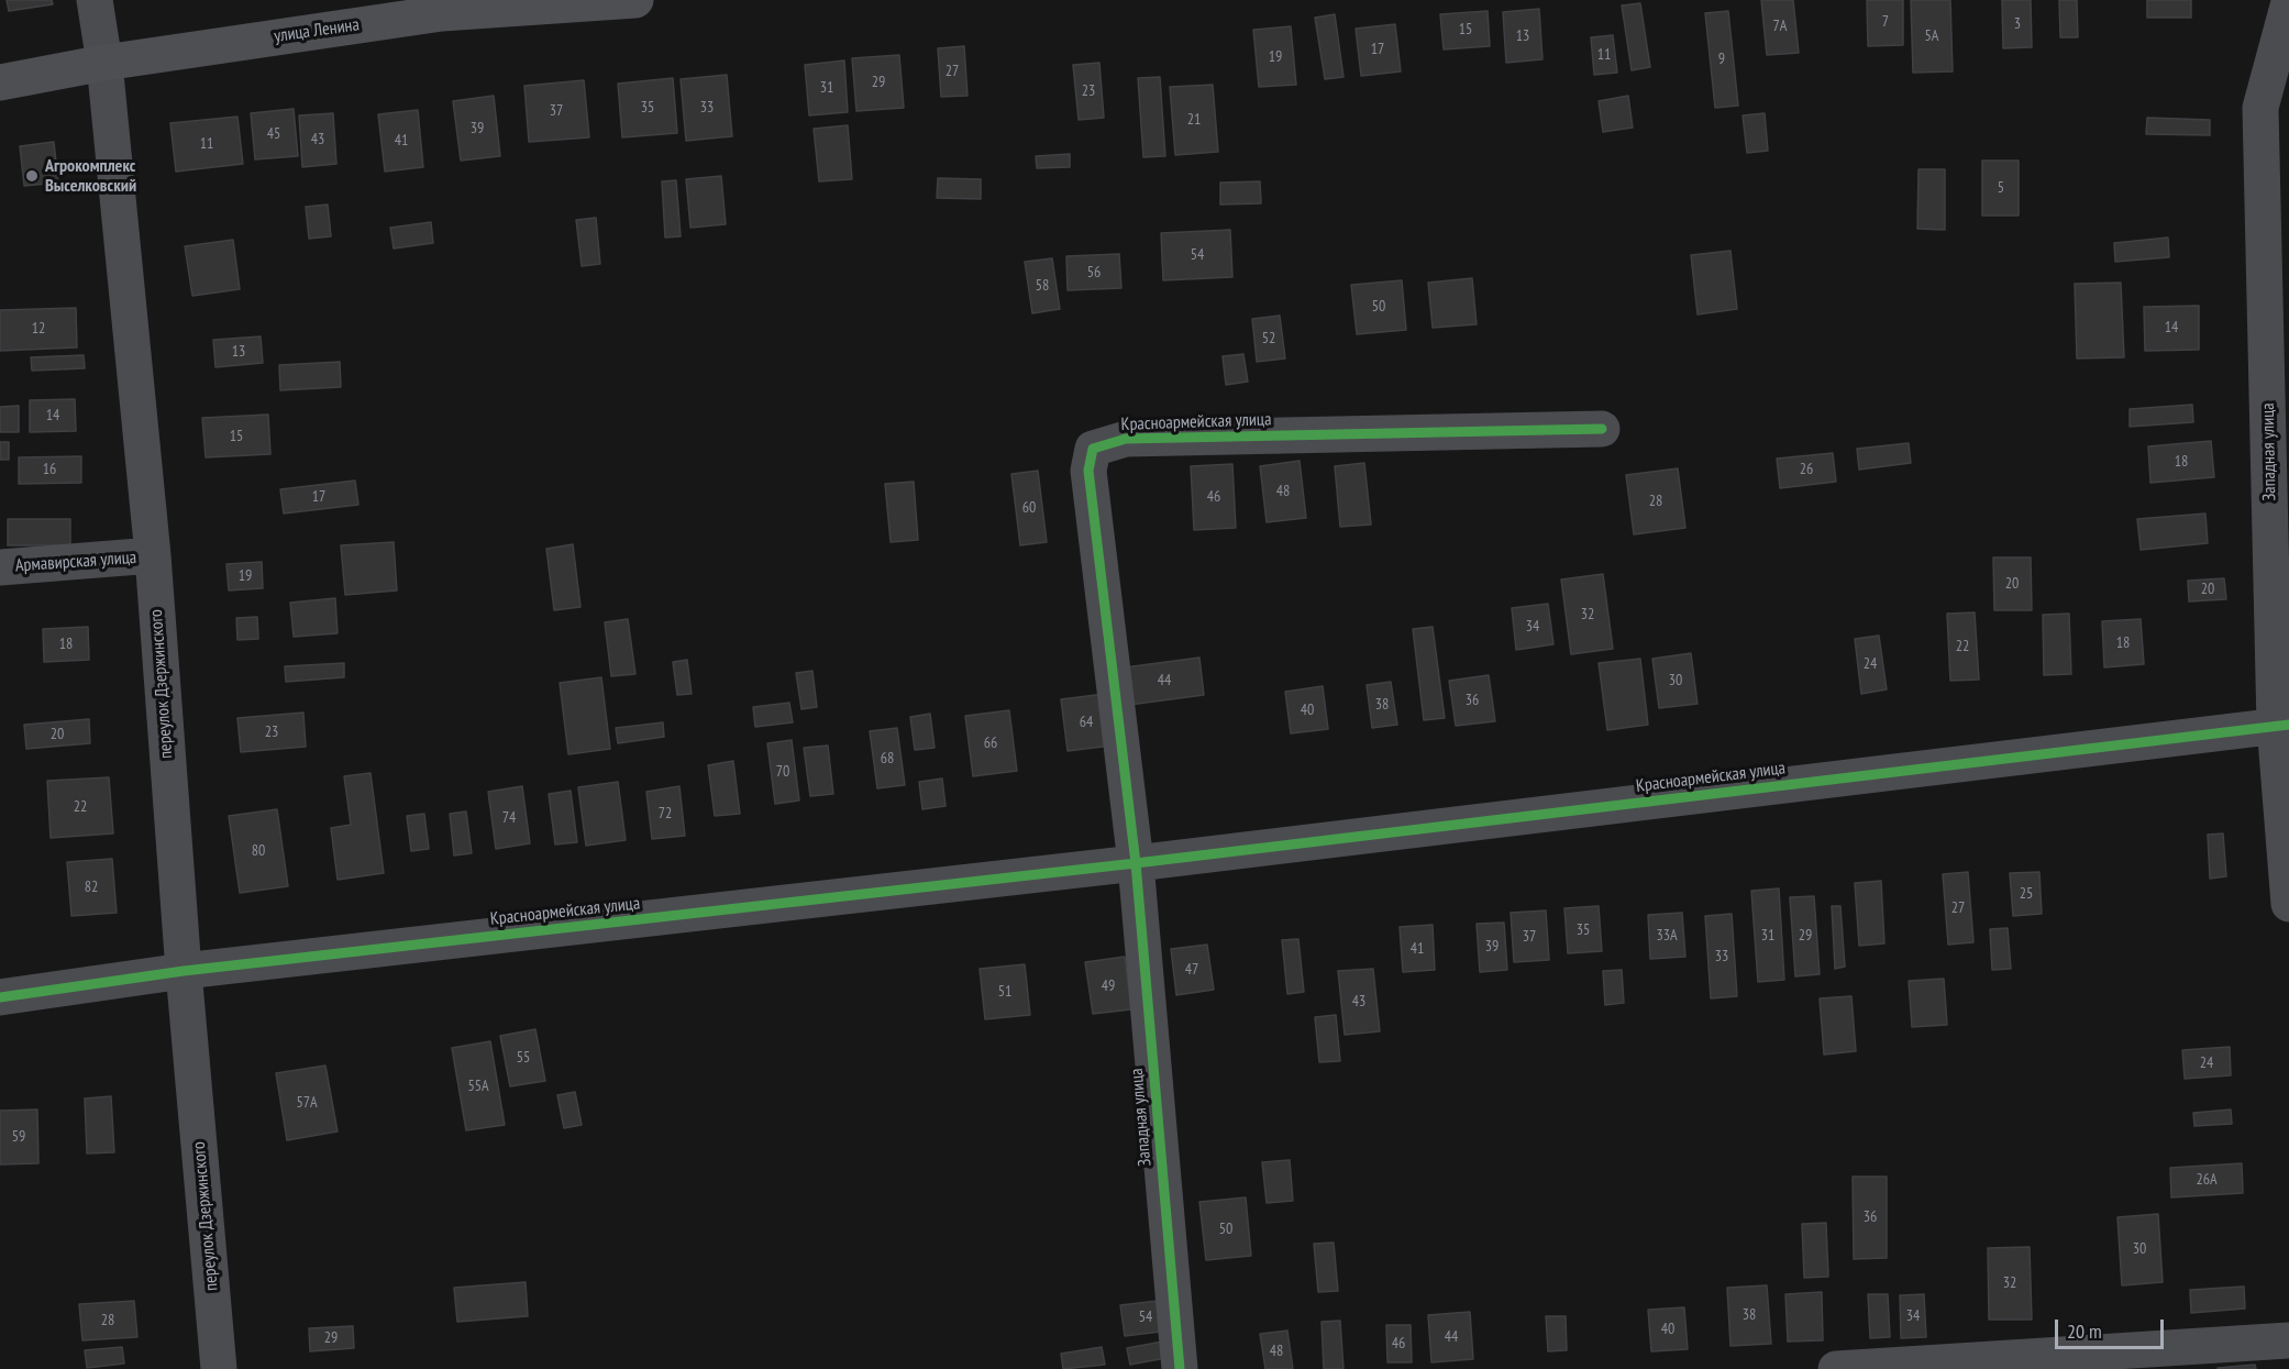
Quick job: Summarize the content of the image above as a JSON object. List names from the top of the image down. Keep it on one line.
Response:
{"streets":{"main road":["улица Ленина"],"street":["Красноармейская улица","Западная улица","Армавирская улица","переулок Дзержинского"]},"crossings":[["улица Ленина","переулок Дзержинского"],["Красноармейская улица","Западная улица"],["Красноармейская улица","переулок Дзержинского"],["Армавирская улица","переулок Дзержинского"]],"places":["Агрокомплекс Выселковский"],"house_numbers":["7","3","7А","15","13","5А","17","11","19","9","27","29","31","23","35","33","37","21","39","45","43","41","11","5","54","56","58","50","14","12","52","13","14","15","18","16","26","48","17","46","28","60","19","20","20","32","34","18","18","22","24","44","30","36","38","40","64","23","20","66","68","70","22","72","74","80","82","25","27","35","33А","31","29","37","39","41","33","47","49","51","43","55","24","55А","57А","59","26А","36","50","30","32","38","34","54","28","40","44","29","46","48"],"scale_bar":"20 m"}
